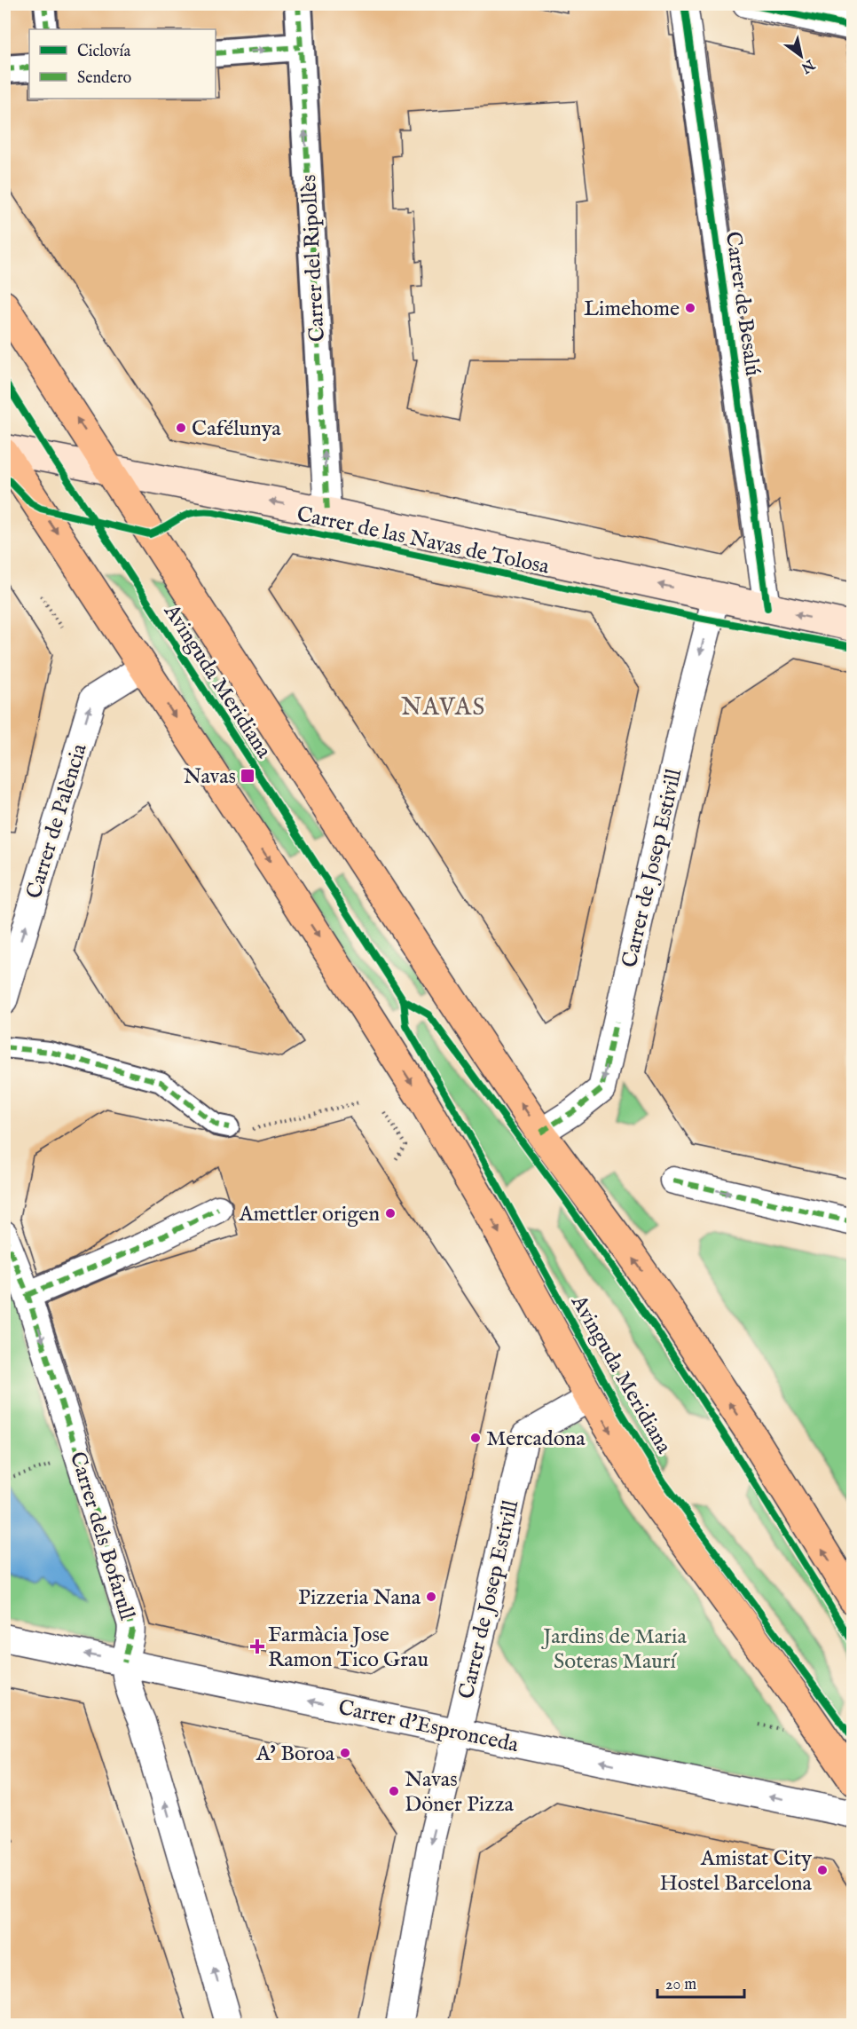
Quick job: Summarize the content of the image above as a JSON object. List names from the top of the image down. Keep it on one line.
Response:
{"streets":{"main road":["Carrer de las Navas de Tolosa","Avinguda Meridiana"],"street":["Carrer del Ripollès","Carrer de Besalú","Carrer de Palència","Carrer de Josep Estivill","Carrer dels Bofarull","Carrer d'Espronceda"]},"crossings":[["Carrer del Ripollès","Carrer de las Navas de Tolosa"],["Carrer de Besalú","Carrer de las Navas de Tolosa"],["Carrer de las Navas de Tolosa","Avinguda Meridiana"],["Carrer de las Navas de Tolosa","Carrer de Josep Estivill"],["Avinguda Meridiana","Carrer de Palència"],["Avinguda Meridiana","Carrer de Josep Estivill"],["Carrer de Josep Estivill","Carrer d'Espronceda"],["Carrer dels Bofarull","Carrer d'Espronceda"]],"one_way":["Carrer del Ripollès","Carrer de las Navas de Tolosa","Carrer de Palència","Carrer de Josep Estivill","Carrer d'Espronceda"],"districts":["NAVAS"],"parks":["Jardins de Maria Soteras Maurí"],"places":{"other":["Limehome","Cafélunya","Amettler origen","Mercadona","Pizzeria Nana","A' Boroa","Navas Döner Pizza","Amistat City Hostel Barcelona"],"transit":["Navas"],"health":["Farmàcia Jose Ramon Tico Grau"]},"legend":["Ciclovía","Sendero"],"scale_bar":"20 m","north":"bottom right"}
